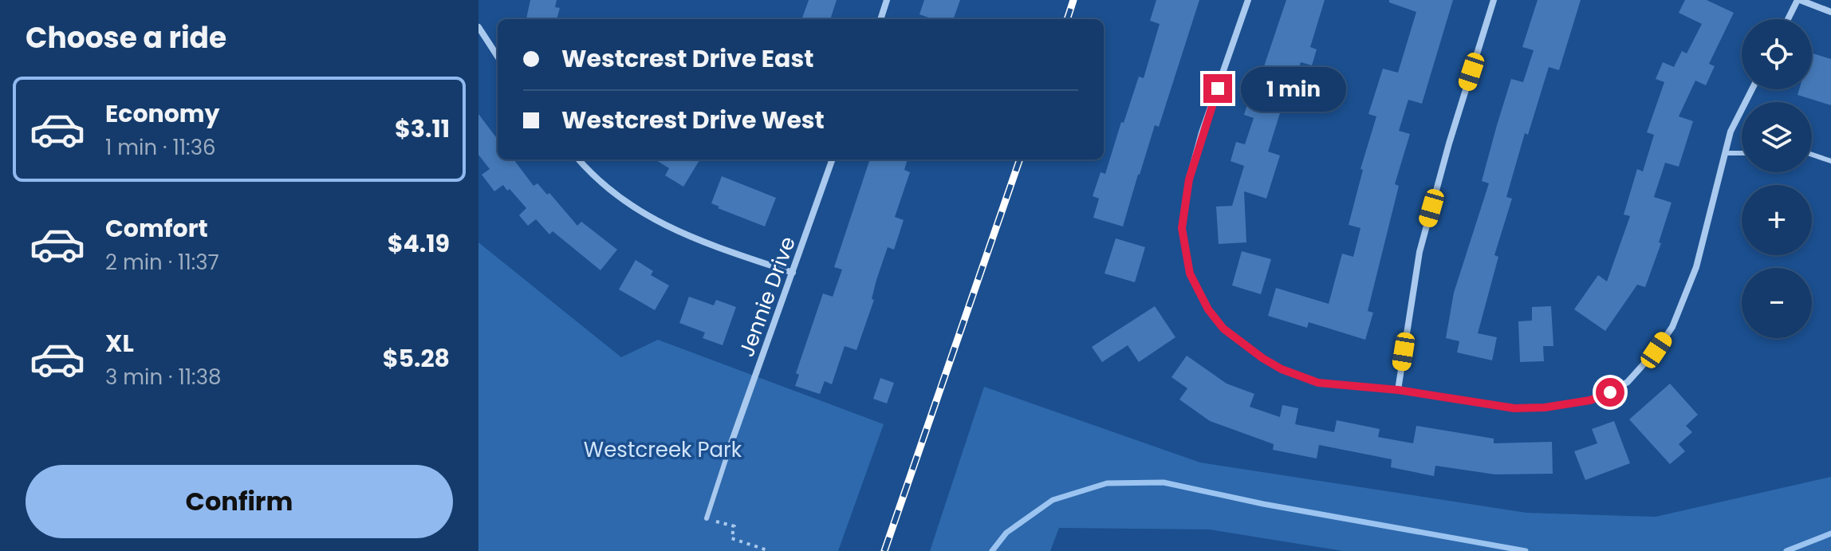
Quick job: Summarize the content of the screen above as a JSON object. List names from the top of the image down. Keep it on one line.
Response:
{"streets":{"street":["Jennie Drive"]},"parks":["Westcreek Park"],"page":{"heading":"Choose a ride","map_buttons":["+","−"],"banner":["Westcrest Drive East","Westcrest Drive West"],"bubble":"1 min","list":[{"name":"Economy","note":"1 min · 11:36","value":"$3.11"},{"name":"Comfort","note":"2 min · 11:37","value":"$4.19"},{"name":"XL","note":"3 min · 11:38","value":"$5.28"}],"buttons":"Confirm"}}
